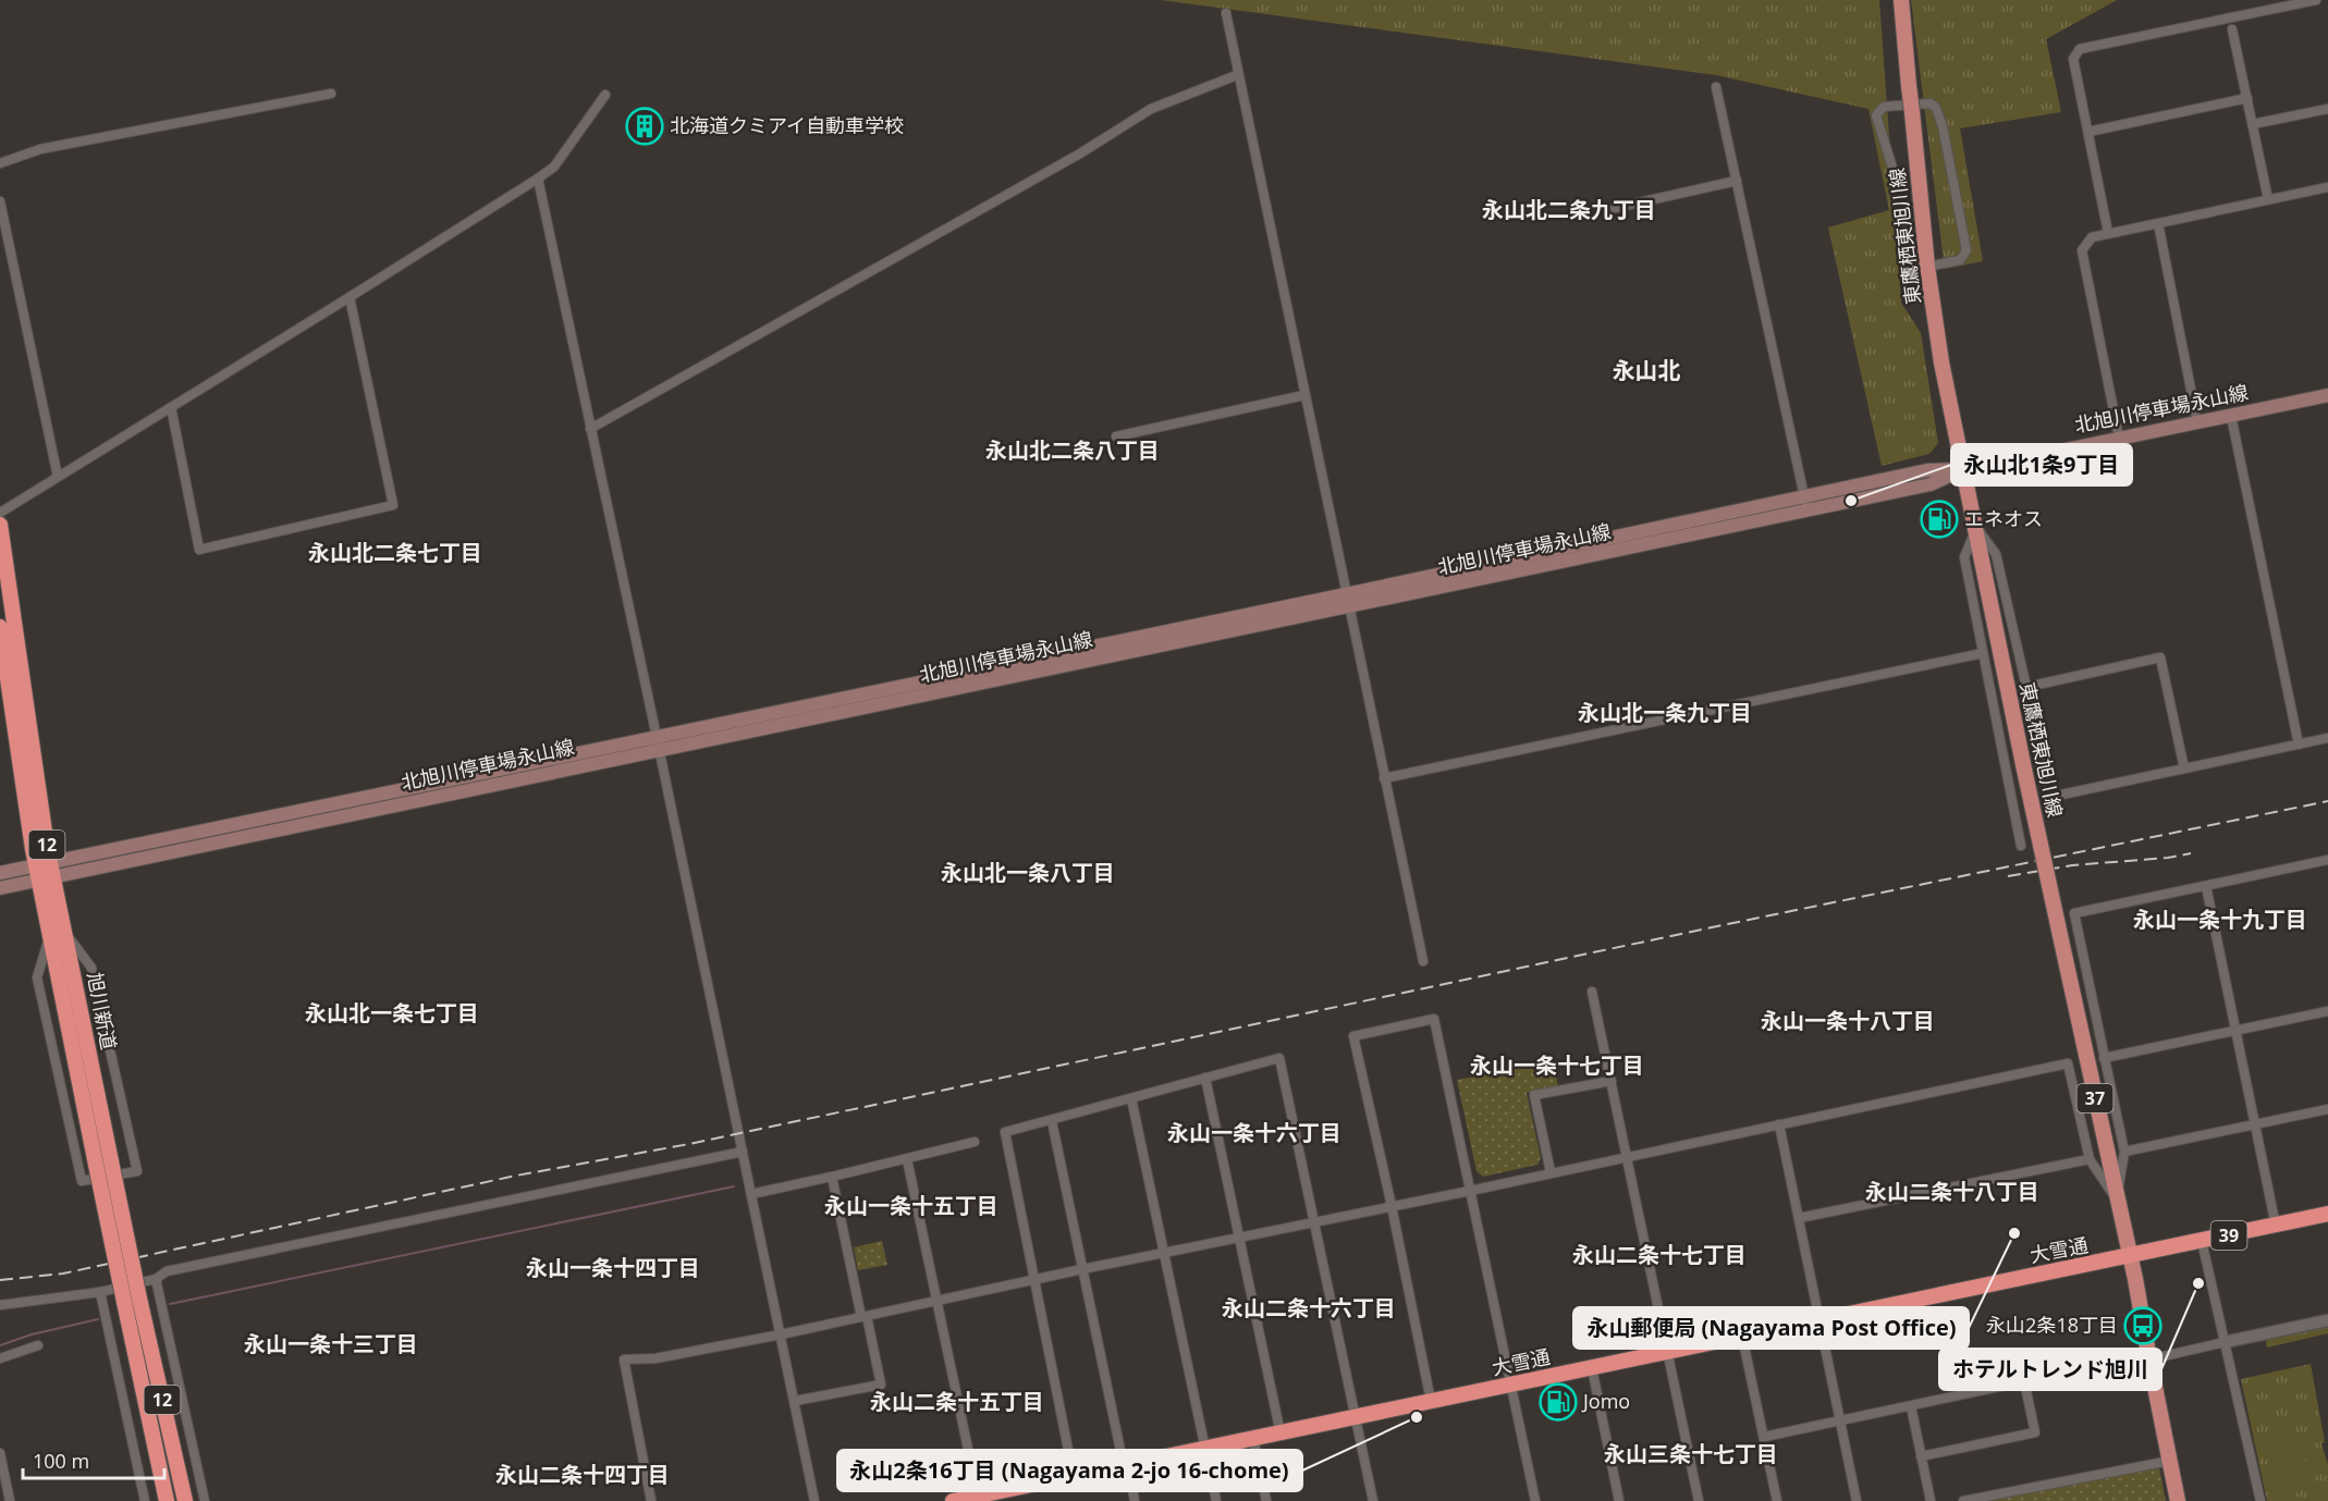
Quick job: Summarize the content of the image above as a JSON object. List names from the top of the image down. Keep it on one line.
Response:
{"streets":{"highway":["12","旭川新道","39","大雪通"],"main road":["東鷹栖東旭川線","北旭川停車場永山線","37"]},"crossings":[["東鷹栖東旭川線","北旭川停車場永山線"],["東鷹栖東旭川線","大雪通"],["北旭川停車場永山線","旭川新道"]],"districts":["永山北二条九丁目","永山北","永山北二条八丁目","永山北二条七丁目","永山北一条九丁目","永山北一条八丁目","永山一条十九丁目","永山北一条七丁目","永山一条十八丁目","永山一条十七丁目","永山一条十六丁目","永山二条十八丁目","永山一条十五丁目","永山二条十七丁目","永山一条十四丁目","永山二条十六丁目","永山一条十三丁目","永山二条十五丁目","永山三条十七丁目","永山二条十四丁目"],"places":{"building":["北海道クミアイ自動車学校"],"other":["永山北1条9丁目","永山郵便局 (Nagayama Post Office)","ホテルトレンド旭川","永山2条16丁目 (Nagayama 2-jo 16-chome)"],"fuel station":["エネオス","Jomo"],"bus stop":["永山2条18丁目"]},"scale_bar":"100 m"}
